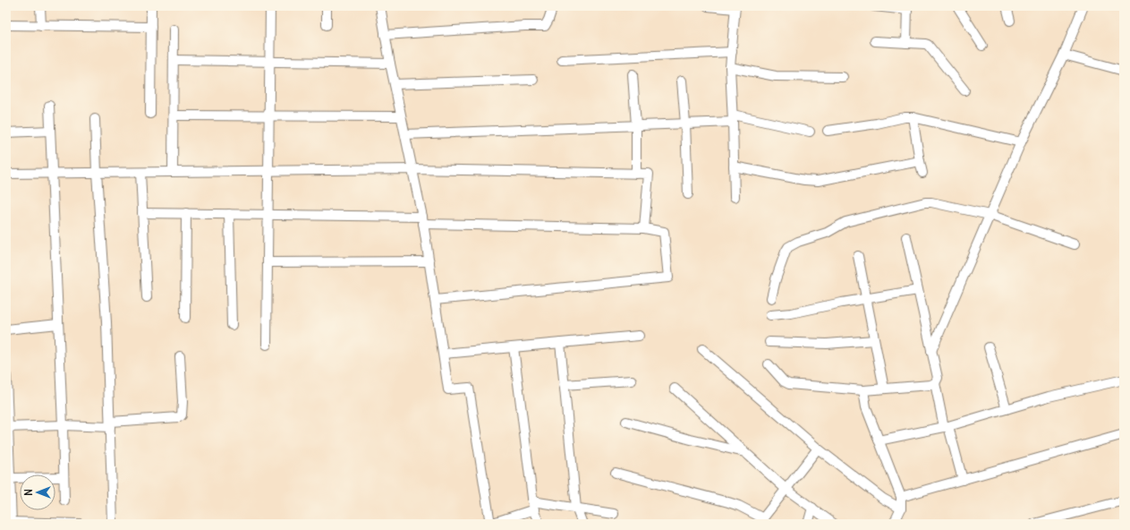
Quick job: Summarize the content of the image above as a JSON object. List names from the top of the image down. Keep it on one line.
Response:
{"north":"left"}
